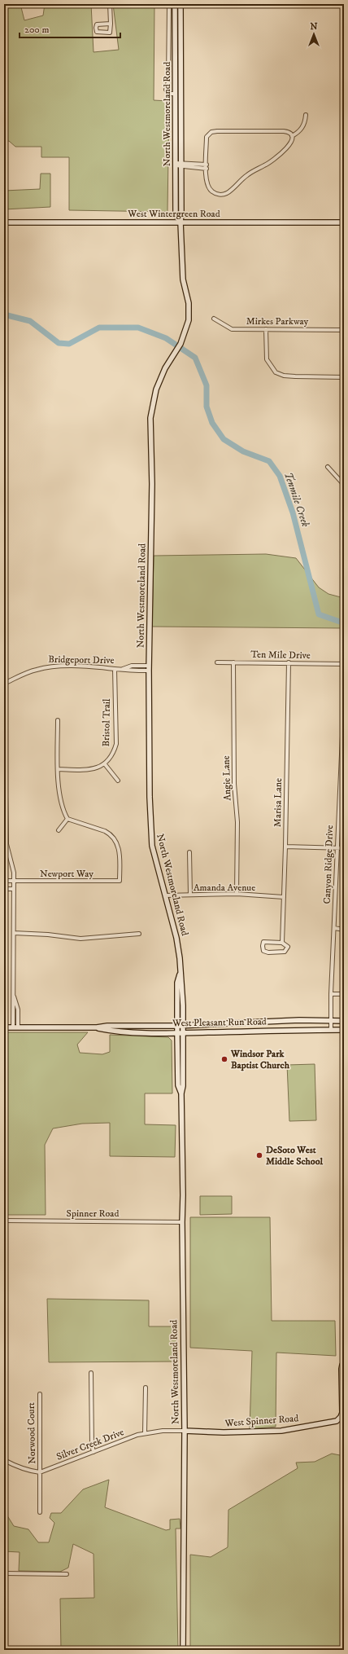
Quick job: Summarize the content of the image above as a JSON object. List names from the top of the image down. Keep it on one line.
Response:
{"streets":{"main road":["North Westmoreland Road","West Wintergreen Road","West Pleasant Run Road","West Spinner Road"],"street":["Mirkes Parkway","Ten Mile Drive","Bridgeport Drive","Bristol Trail","Angie Lane","Marisa Lane","Canyon Ridge Drive","Newport Way","Amanda Avenue","Spinner Road","Norwood Court","Silver Creek Drive"]},"crossings":[["North Westmoreland Road","West Wintergreen Road"],["North Westmoreland Road","Bridgeport Drive"],["North Westmoreland Road","Amanda Avenue"],["North Westmoreland Road","West Pleasant Run Road"],["North Westmoreland Road","Spinner Road"],["North Westmoreland Road","West Spinner Road"],["North Westmoreland Road","Silver Creek Drive"],["Ten Mile Drive","Angie Lane"],["Ten Mile Drive","Marisa Lane"],["Bridgeport Drive","Bristol Trail"],["Angie Lane","Amanda Avenue"],["Marisa Lane","Amanda Avenue"],["Canyon Ridge Drive","West Pleasant Run Road"],["West Spinner Road","Silver Creek Drive"],["Norwood Court","Silver Creek Drive"]],"water":["Tenmile Creek"],"places":["Windsor Park Baptist Church","DeSoto West Middle School"],"scale_bar":"200 m","north":"top"}
